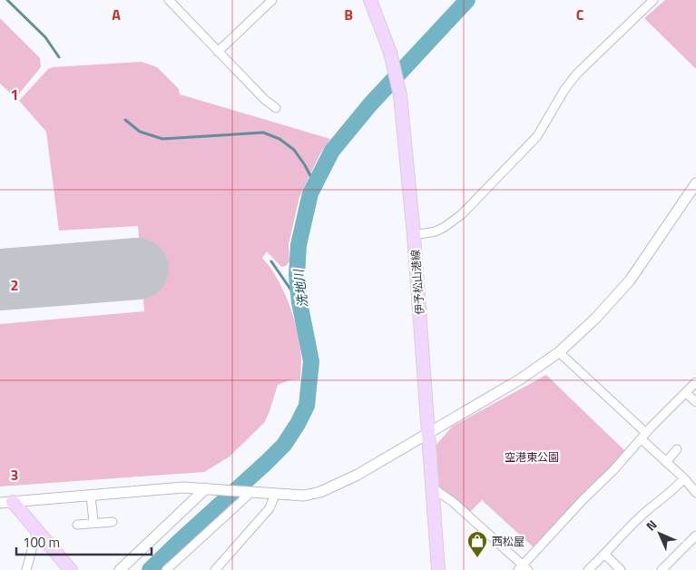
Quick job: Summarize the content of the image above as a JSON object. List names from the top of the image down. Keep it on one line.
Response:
{"streets":{"main road":["伊予松山港線"]},"water":["洗地川"],"parks":["空港東公園"],"places":{"shop":["西松屋"]},"scale_bar":"100 m","north":"top left","grid":{"columns":["A","B","C"],"rows":["1","2","3"]}}
